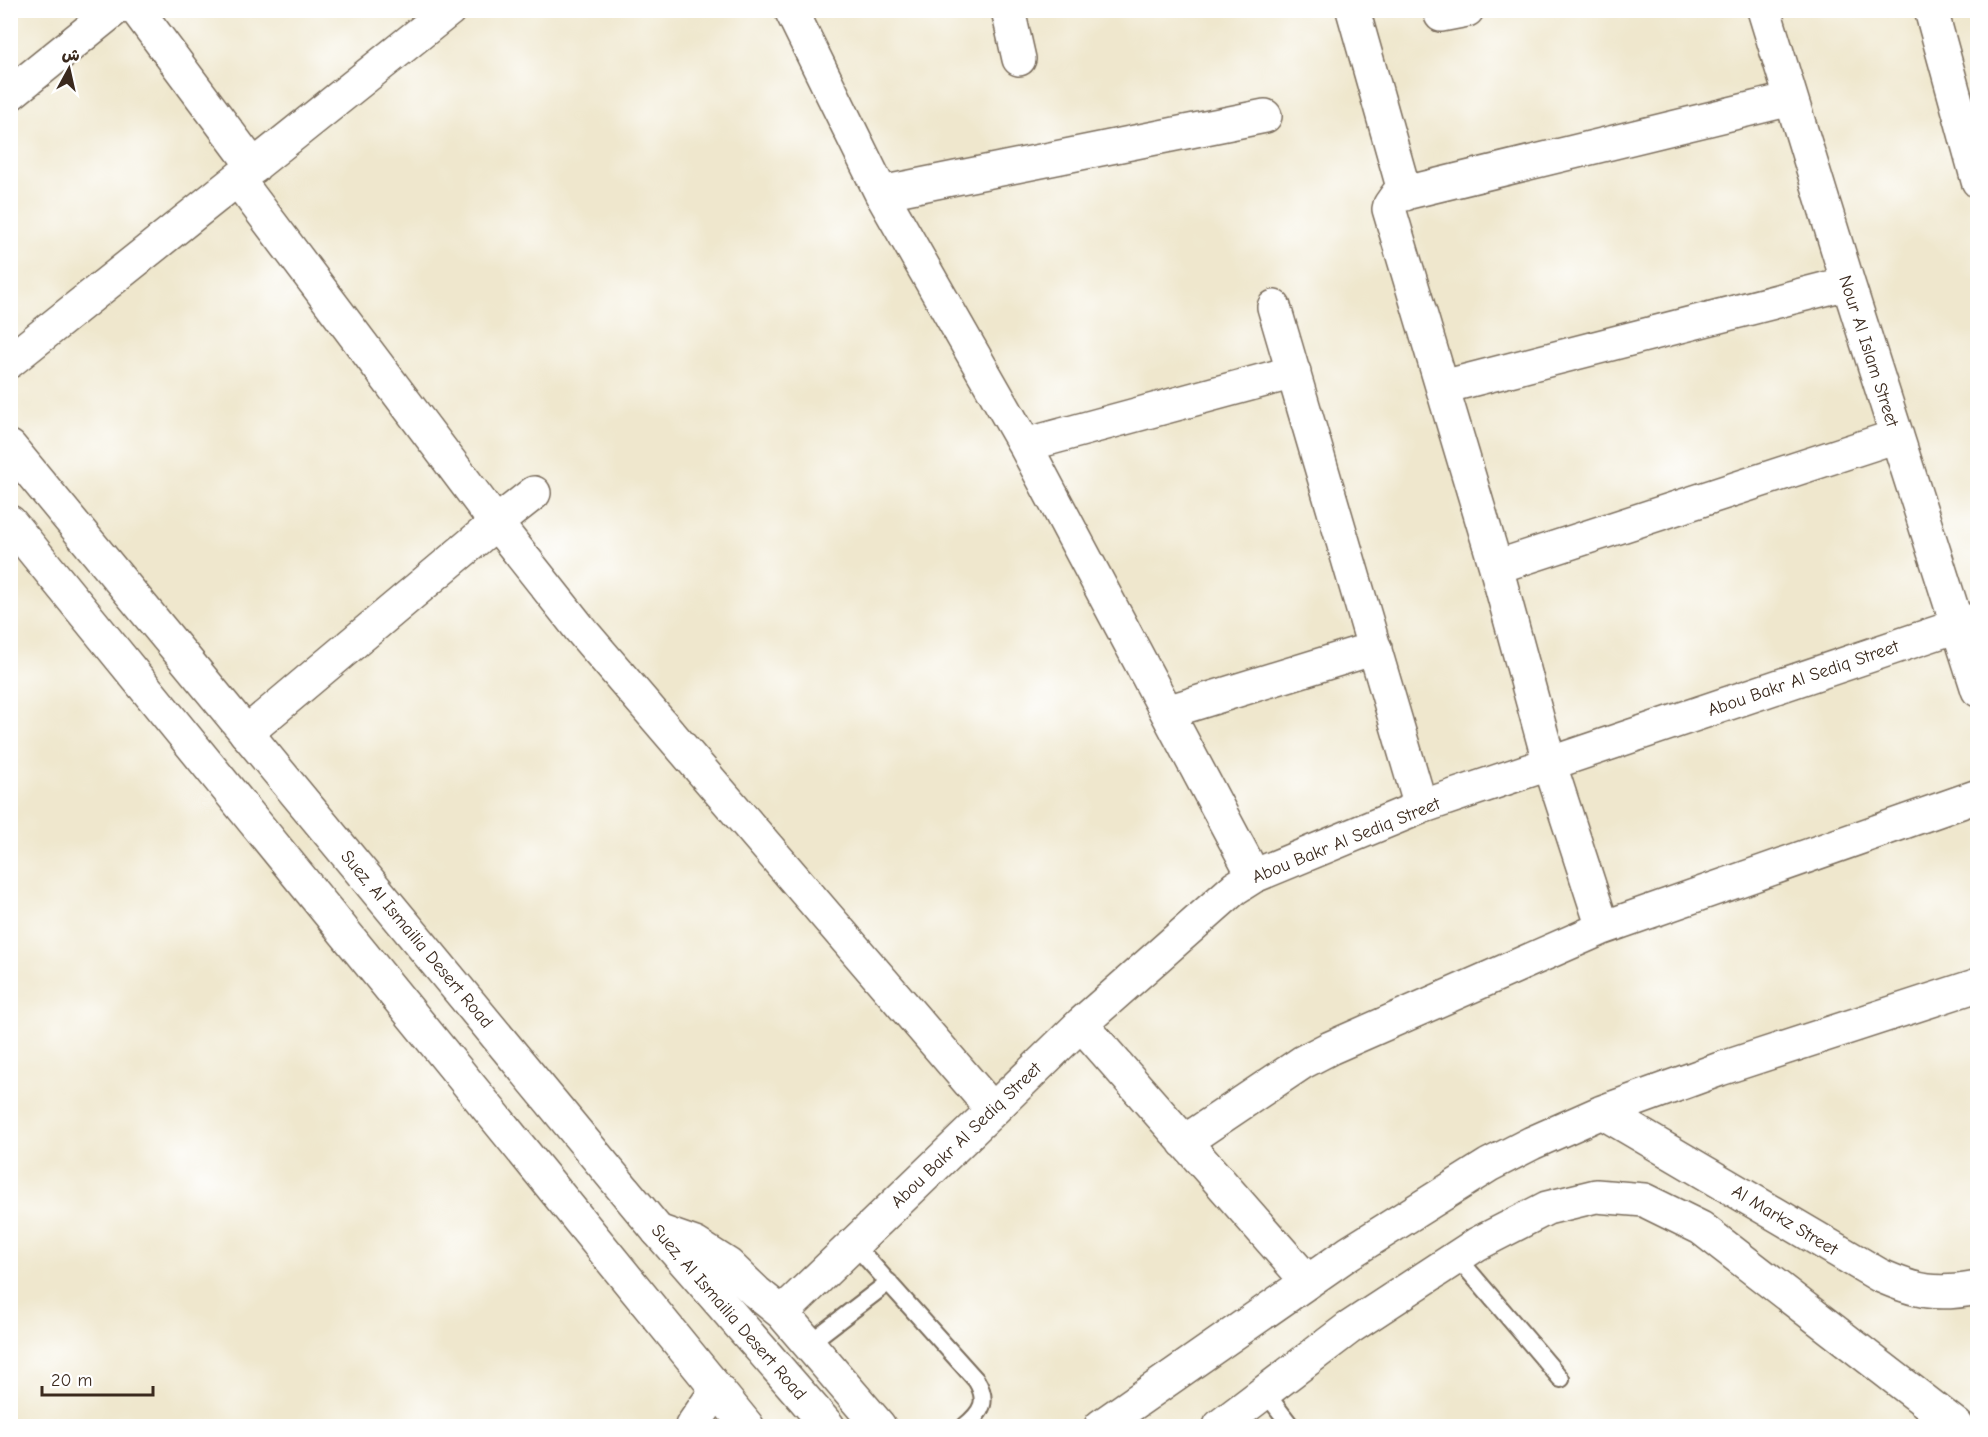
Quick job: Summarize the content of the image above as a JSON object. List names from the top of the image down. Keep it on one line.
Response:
{"streets":{"main road":["Nour Al Islam Street","Abou Bakr Al Sediq Street","Suez, Al Ismailia Desert Road","Al Markz Street"]},"crossings":[["Nour Al Islam Street","Abou Bakr Al Sediq Street"]],"scale_bar":"20 m","north":"top"}
